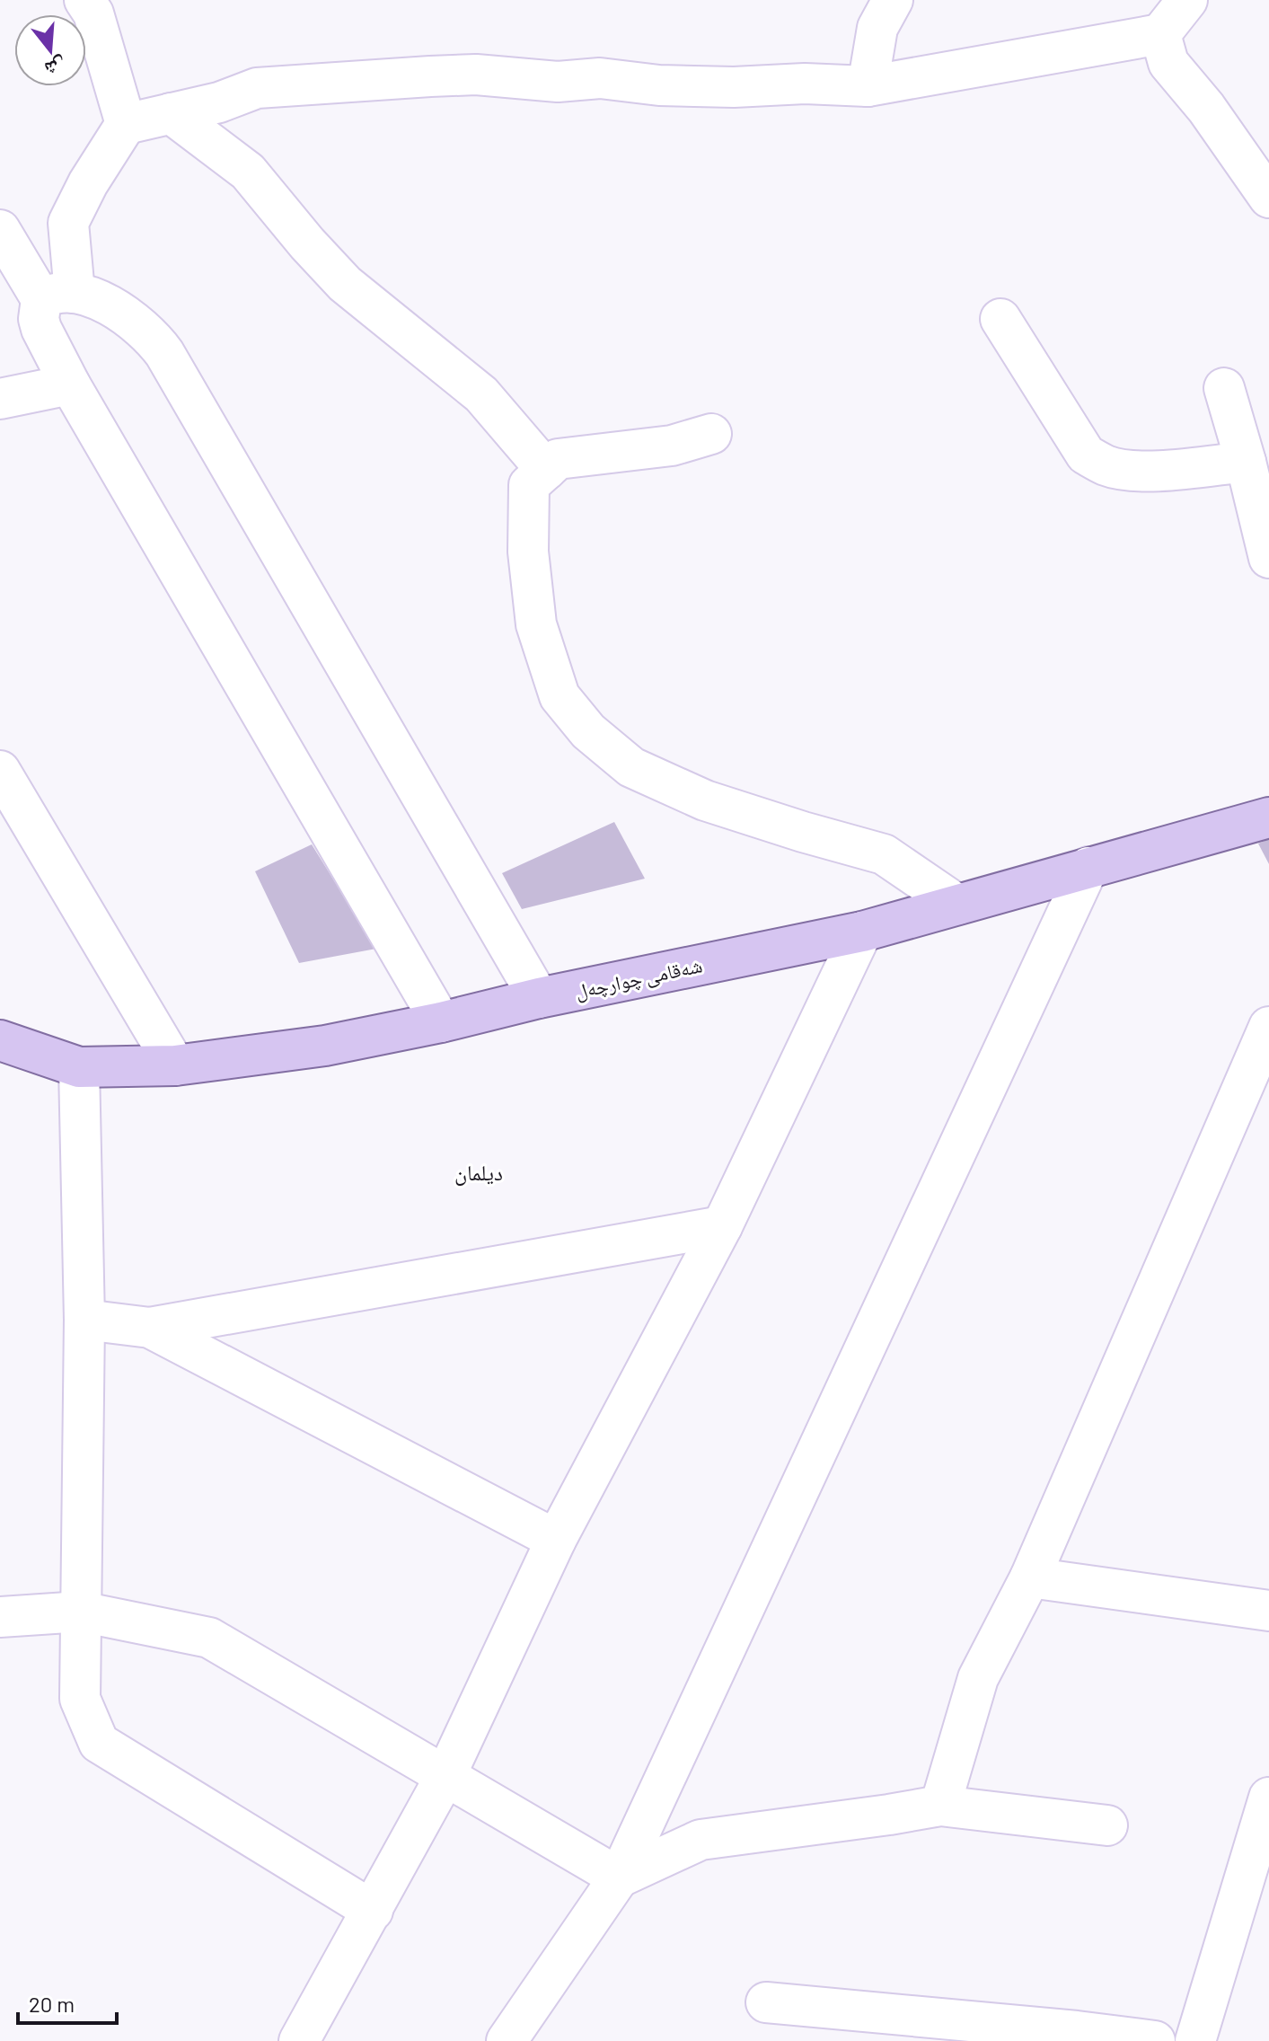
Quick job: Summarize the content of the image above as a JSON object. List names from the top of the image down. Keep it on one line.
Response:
{"streets":{"main road":["شەقامی چوارچەل"]},"districts":["دیلمان"],"scale_bar":"20 m","north":"bottom"}
